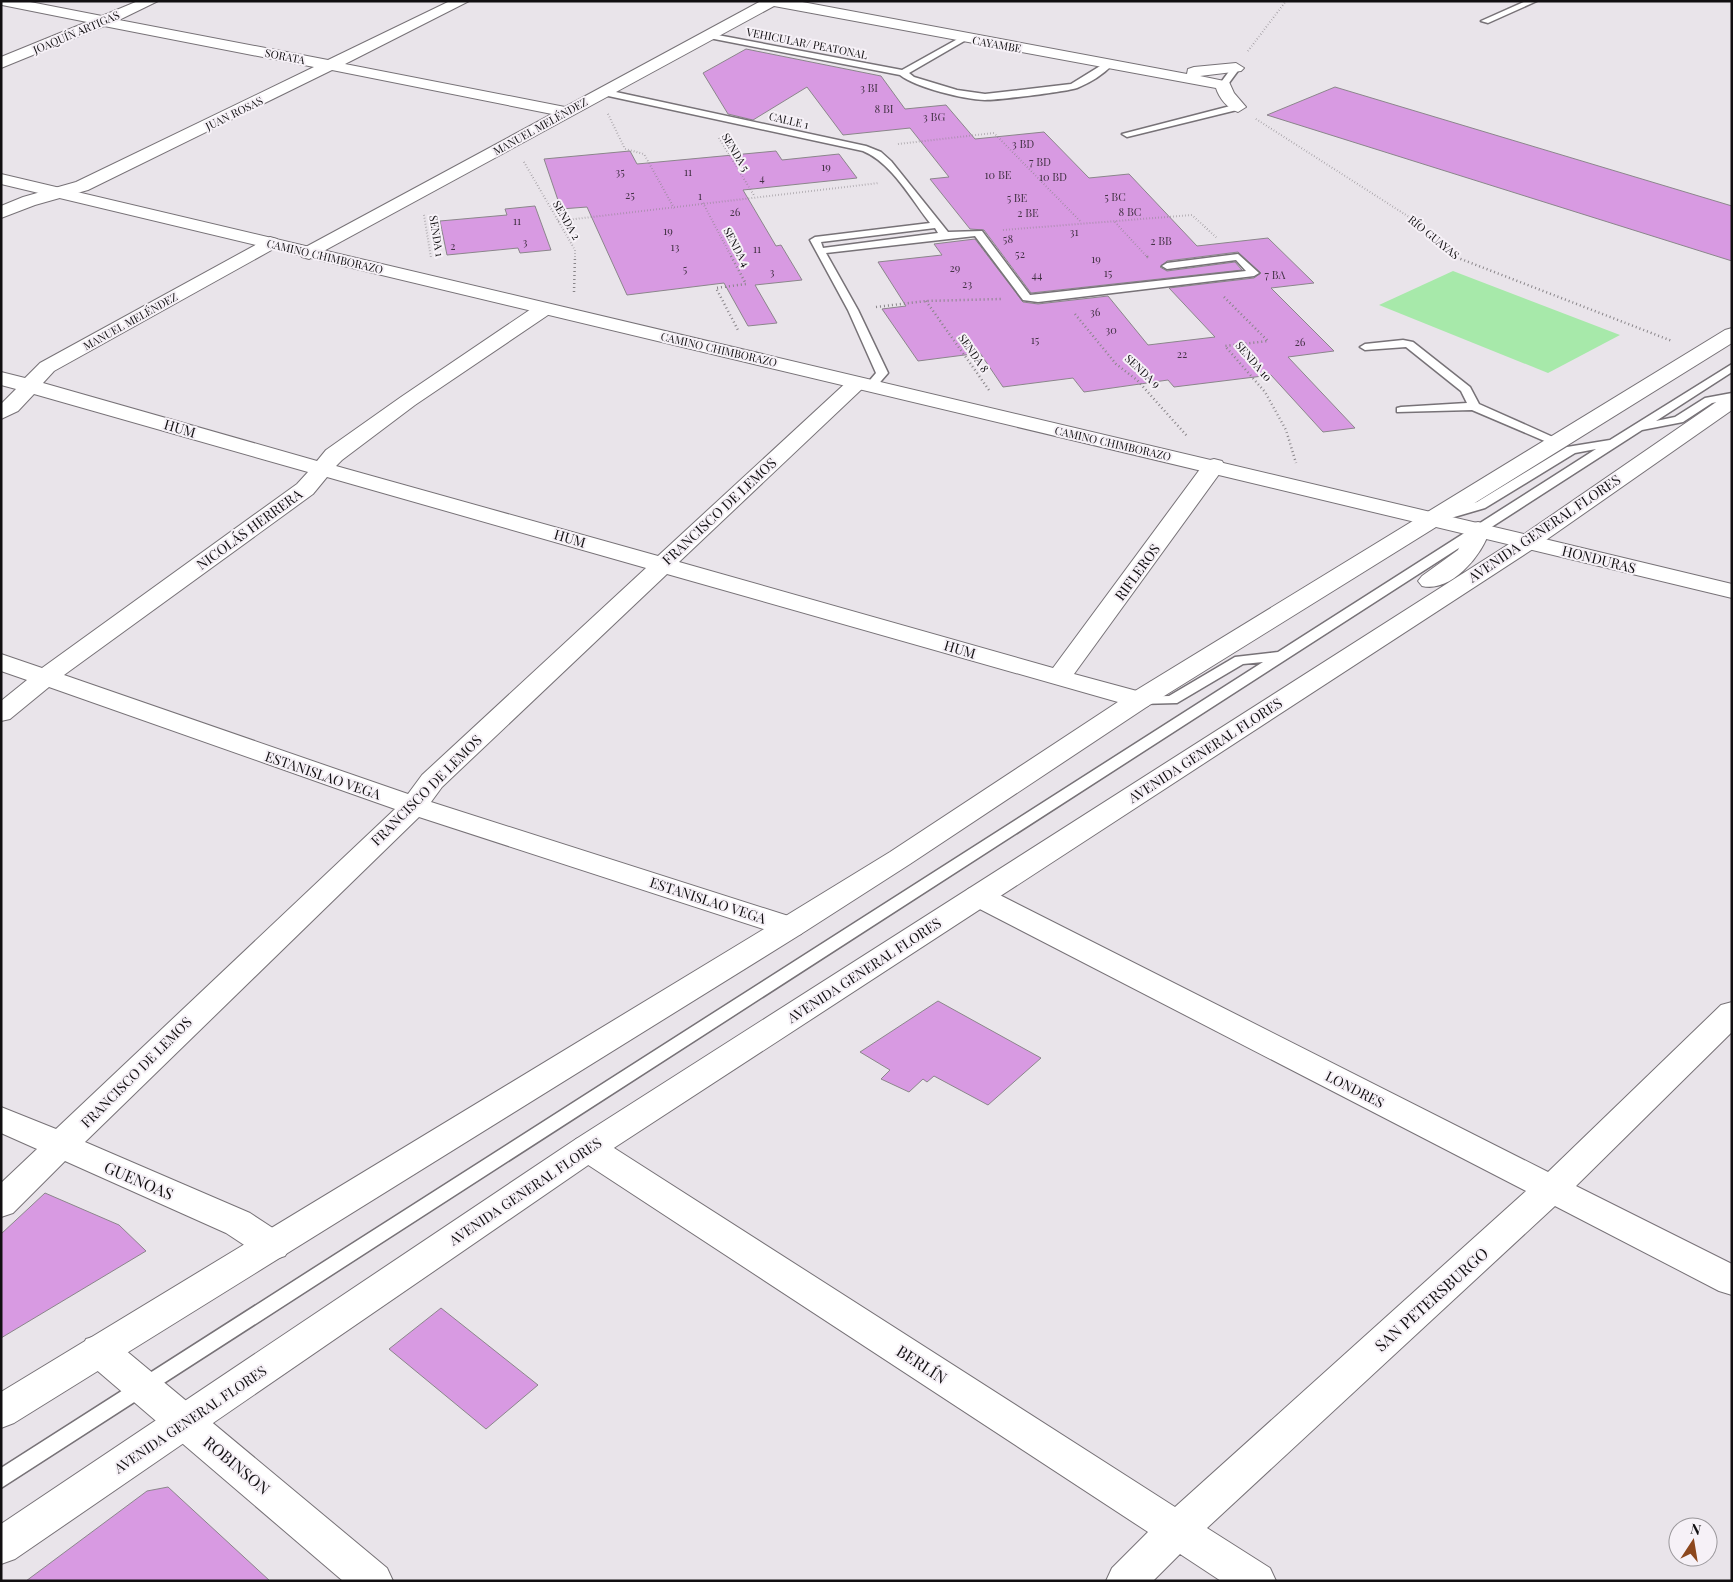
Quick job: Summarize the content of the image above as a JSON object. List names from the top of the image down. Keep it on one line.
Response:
{"streets":{"street":["JOAQUÍN ARTIGAS","CAYAMBE","SORATA","JUAN ROSAS","MANUEL MELÉNDEZ","CAMINO CHIMBORAZO","HUM","FRANCISCO DE LEMOS","AVENIDA GENERAL FLORES","NICOLÁS HERRERA","HONDURAS","RIFLEROS","ESTANISLAO VEGA","LONDRES","GUENOAS","SAN PETERSBURGO","BERLÍN","ROBINSON"],"lane":["VEHICULAR/ PEATONAL","CALLE 1"],"path":["SENDA 5","SENDA 2","SENDA 1","RÍO GUAYAS","SENDA 4","SENDA 8","SENDA 10","SENDA 9"]},"crossings":[["JOAQUÍN ARTIGAS","SORATA"],["VEHICULAR/ PEATONAL","CAYAMBE"],["VEHICULAR/ PEATONAL","MANUEL MELÉNDEZ"],["CAYAMBE","MANUEL MELÉNDEZ"],["SORATA","JUAN ROSAS"],["SORATA","MANUEL MELÉNDEZ"],["JUAN ROSAS","CAMINO CHIMBORAZO"],["CALLE 1","MANUEL MELÉNDEZ"],["CALLE 1","SENDA 5"],["MANUEL MELÉNDEZ","SENDA 2"],["MANUEL MELÉNDEZ","SENDA 1"],["MANUEL MELÉNDEZ","CAMINO CHIMBORAZO"],["MANUEL MELÉNDEZ","HUM"],["SENDA 2","CAMINO CHIMBORAZO"],["SENDA 1","CAMINO CHIMBORAZO"],["SENDA 4","CAMINO CHIMBORAZO"],["CAMINO CHIMBORAZO","SENDA 8"],["CAMINO CHIMBORAZO","SENDA 10"],["CAMINO CHIMBORAZO","SENDA 9"],["CAMINO CHIMBORAZO","FRANCISCO DE LEMOS"],["CAMINO CHIMBORAZO","NICOLÁS HERRERA"],["CAMINO CHIMBORAZO","HONDURAS"],["CAMINO CHIMBORAZO","RIFLEROS"],["SENDA 9","RIFLEROS"],["HUM","FRANCISCO DE LEMOS"],["HUM","NICOLÁS HERRERA"],["HUM","RIFLEROS"],["FRANCISCO DE LEMOS","ESTANISLAO VEGA"],["FRANCISCO DE LEMOS","GUENOAS"],["AVENIDA GENERAL FLORES","HONDURAS"],["AVENIDA GENERAL FLORES","LONDRES"],["AVENIDA GENERAL FLORES","BERLÍN"],["AVENIDA GENERAL FLORES","ROBINSON"],["NICOLÁS HERRERA","ESTANISLAO VEGA"],["LONDRES","SAN PETERSBURGO"],["SAN PETERSBURGO","BERLÍN"]],"house_numbers":["3 BI","8 BI","3 BG","3 BD","7 BD","19","35","11","10 BE","10 BD","4","25","1","5 BC","5 BE","26","8 BC","2 BE","11","19","31","58","2 BB","3","2","13","11","52","19","29","5","3","15","44","7 BA","23","36","30","15","26","22"],"north":"top"}
